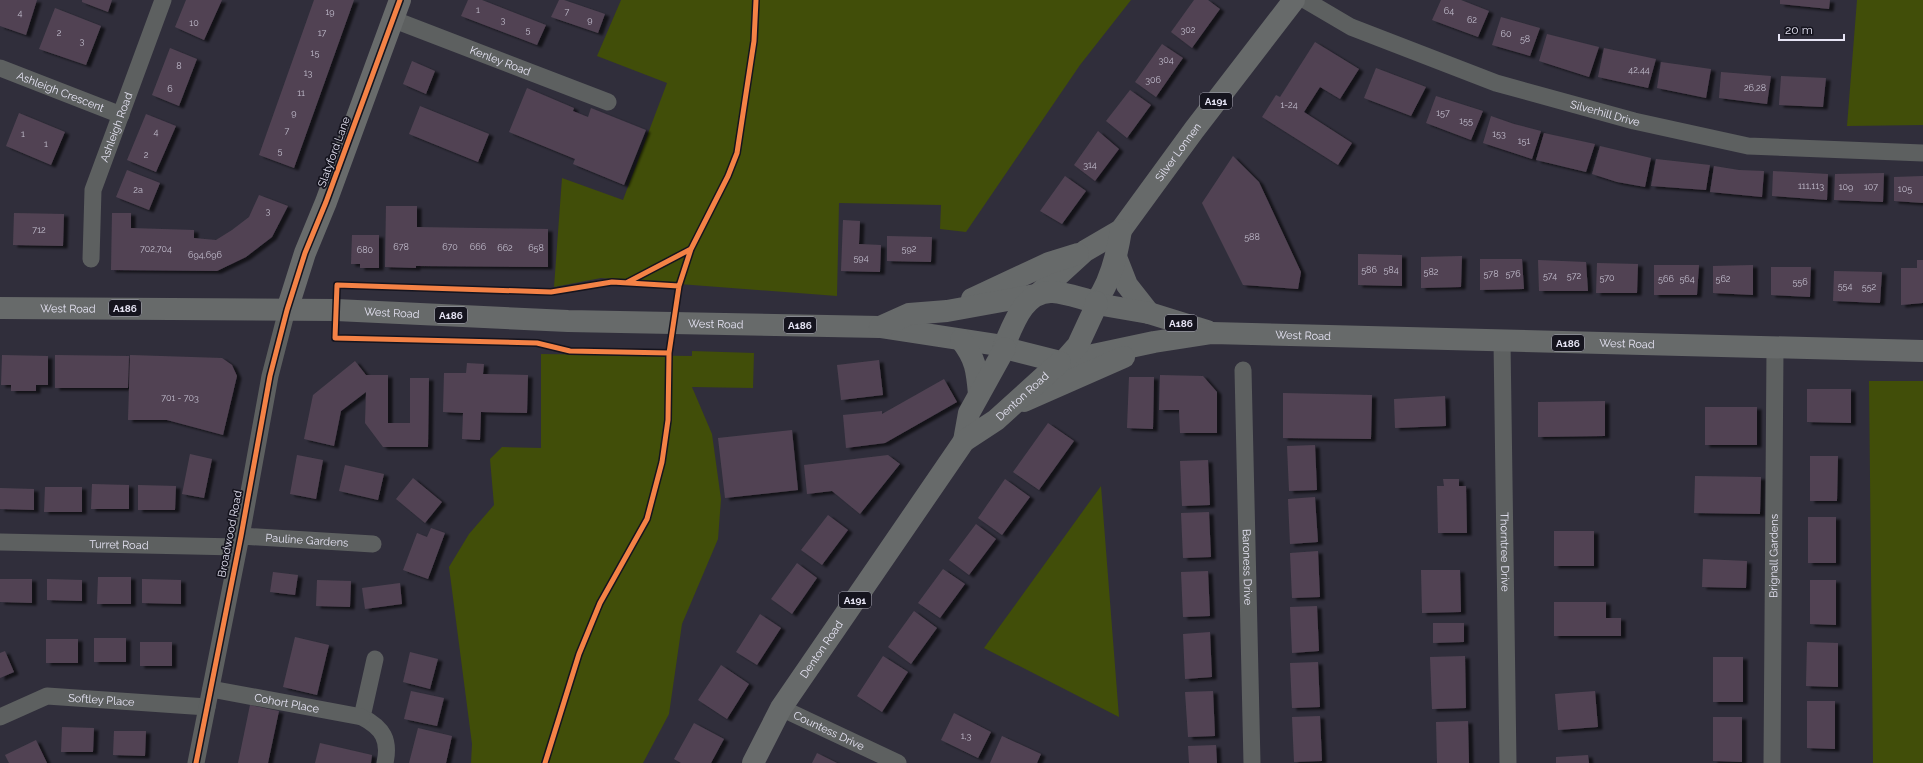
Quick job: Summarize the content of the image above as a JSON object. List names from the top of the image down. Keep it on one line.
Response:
{"streets":{"main road":["A191","Silver Lonnen","West Road","A186","Denton Road"],"street":["Kenley Road","Ashleigh Crescent","Silverhill Drive","Ashleigh Road","Slatyford Lane","Broadwood Road","Pauline Gardens","Turret Road","Thorntree Drive","Brignall Gardens","Baroness Drive","Softley Place","Cohort Place","Countess Drive"]},"crossings":[["Kenley Road","Slatyford Lane"],["Ashleigh Crescent","Ashleigh Road"],["A191","Silver Lonnen"],["A191","West Road"],["A191","A186"],["A191","Denton Road"],["Slatyford Lane","West Road"],["Slatyford Lane","Broadwood Road"],["Silver Lonnen","West Road"],["Silver Lonnen","A186"],["West Road","A186"],["West Road","Denton Road"],["West Road","Broadwood Road"],["West Road","Thorntree Drive"],["West Road","Brignall Gardens"],["A186","Denton Road"],["Denton Road","Countess Drive"],["Broadwood Road","Pauline Gardens"],["Broadwood Road","Turret Road"],["Broadwood Road","Softley Place"],["Broadwood Road","Cohort Place"],["Pauline Gardens","Turret Road"]],"house_numbers":["1","64","19","7","4","3","9","62","10","5","302","2","17","60","58","3","15","304","8","42,44","13","306","26,28","6","11","1-24","9","157","155","7","4","1","153","151","1","5","2","314","111,113","109","107","105","2a","3","712","588","678","670","666","662","658","702,704","592","680","694,696","594","586","584","582","578","576","574","572","570","566","564","562","556","554","552","701 - 703","1,3"],"scale_bar":"20 m"}
